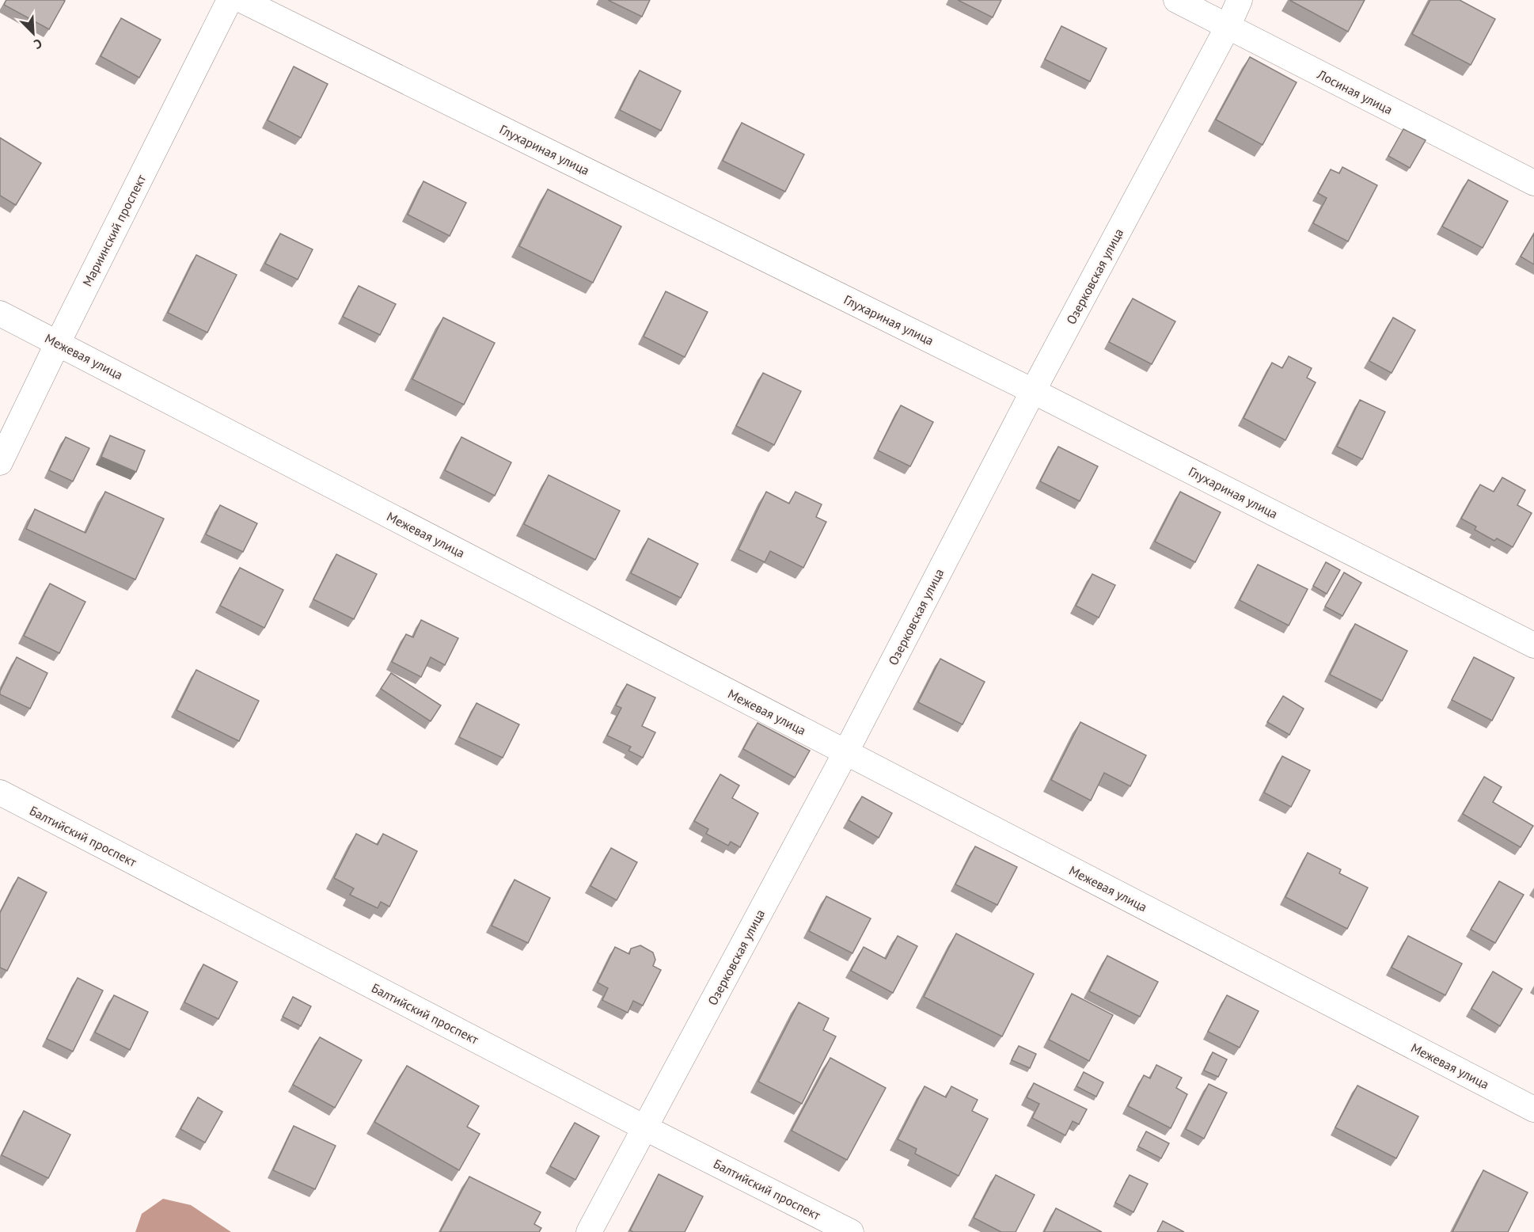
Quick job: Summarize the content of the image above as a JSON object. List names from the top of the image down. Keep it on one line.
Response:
{"streets":{"street":["Лосиная улица","Глухариная улица","Мариинский проспект","Озерковская улица","Межевая улица","Балтийский проспект"]},"crossings":[["Лосиная улица","Озерковская улица"],["Глухариная улица","Озерковская улица"],["Мариинский проспект","Межевая улица"],["Озерковская улица","Межевая улица"],["Озерковская улица","Балтийский проспект"]],"north":"bottom right"}
